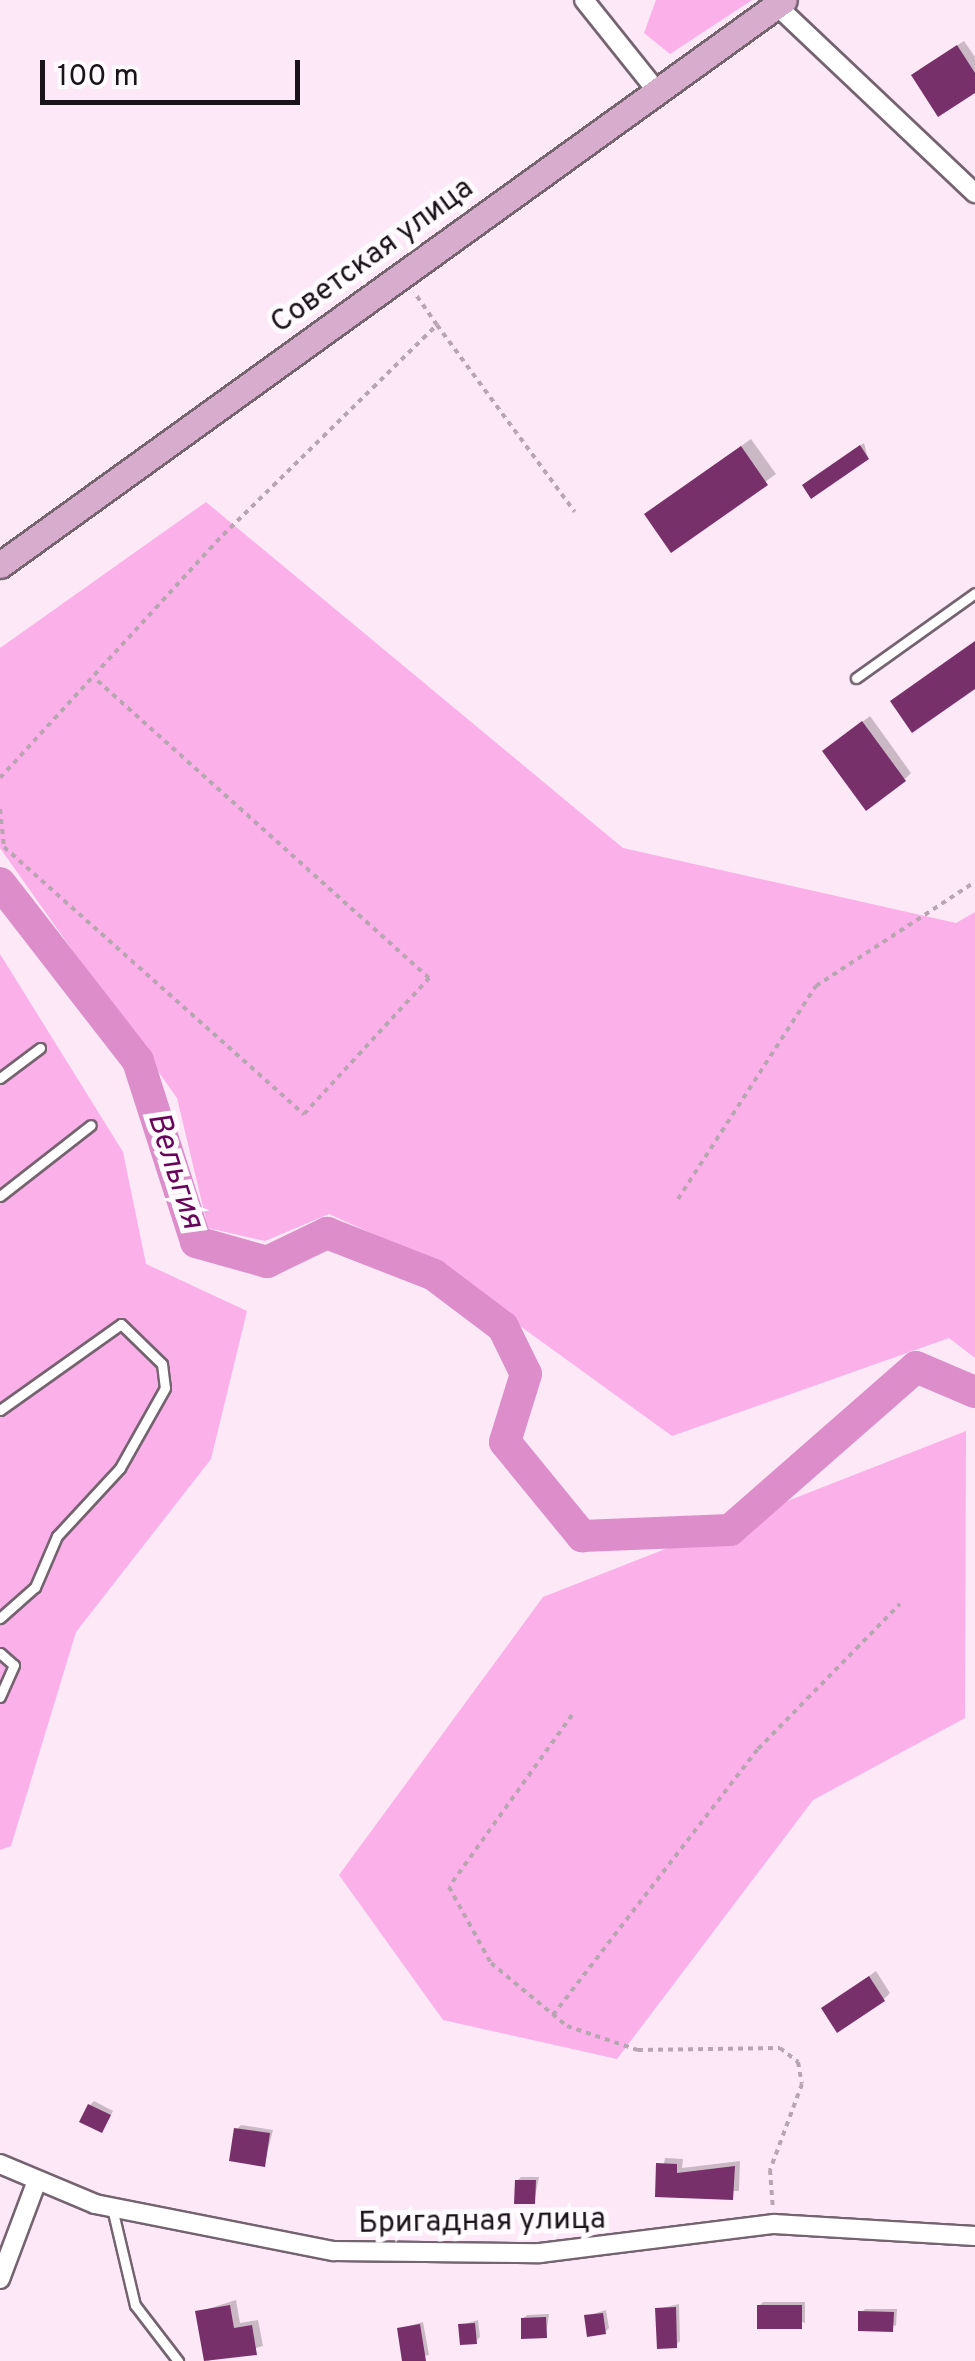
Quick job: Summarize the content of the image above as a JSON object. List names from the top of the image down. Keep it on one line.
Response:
{"streets":{"main road":["Советская улица"],"street":["Бригадная улица"]},"water":["Вельгия"],"scale_bar":"100 m"}
